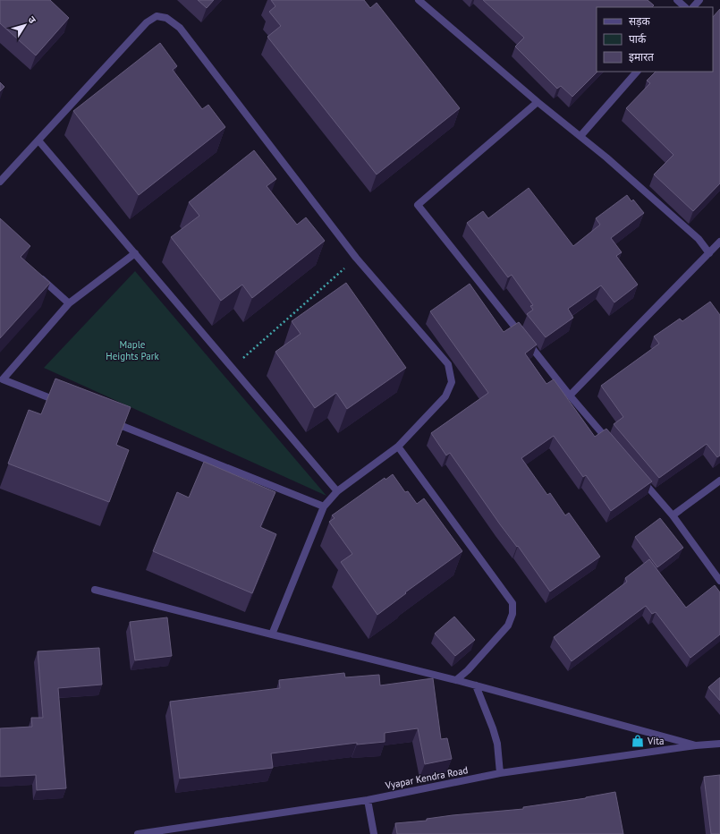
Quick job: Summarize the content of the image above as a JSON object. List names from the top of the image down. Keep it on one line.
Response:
{"streets":{"street":["Vyapar Kendra Road"]},"parks":["Maple Heights Park"],"places":{"shop":["Vita"]},"legend":["सड़क","पार्क","इमारत"],"north":"top right"}
